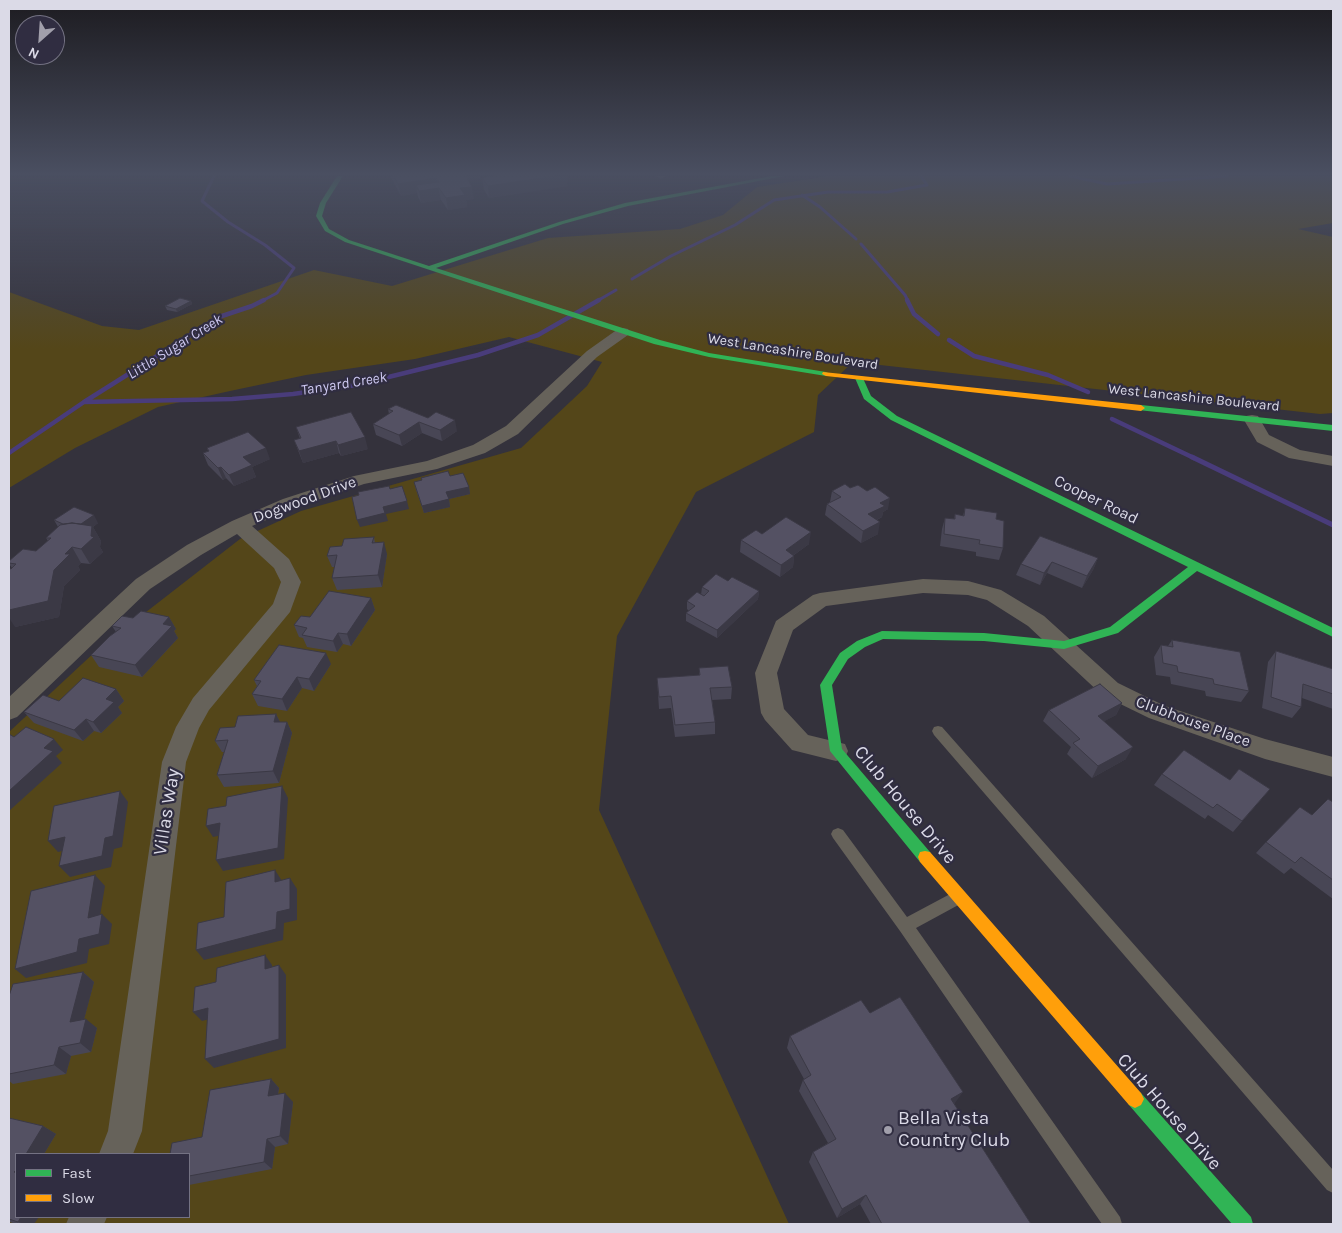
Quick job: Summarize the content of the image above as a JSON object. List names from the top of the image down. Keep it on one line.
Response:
{"streets":{"street":["West Lancashire Boulevard","Dogwood Drive","Cooper Road","Clubhouse Place","Club House Drive","Villas Way"]},"crossings":[["West Lancashire Boulevard","Dogwood Drive"],["West Lancashire Boulevard","Cooper Road"],["Dogwood Drive","Villas Way"],["Cooper Road","Club House Drive"],["Clubhouse Place","Club House Drive"]],"water":["Little Sugar Creek","Tanyard Creek"],"places":["Bella Vista Country Club"],"legend":["Fast","Slow"],"north":"bottom left"}
